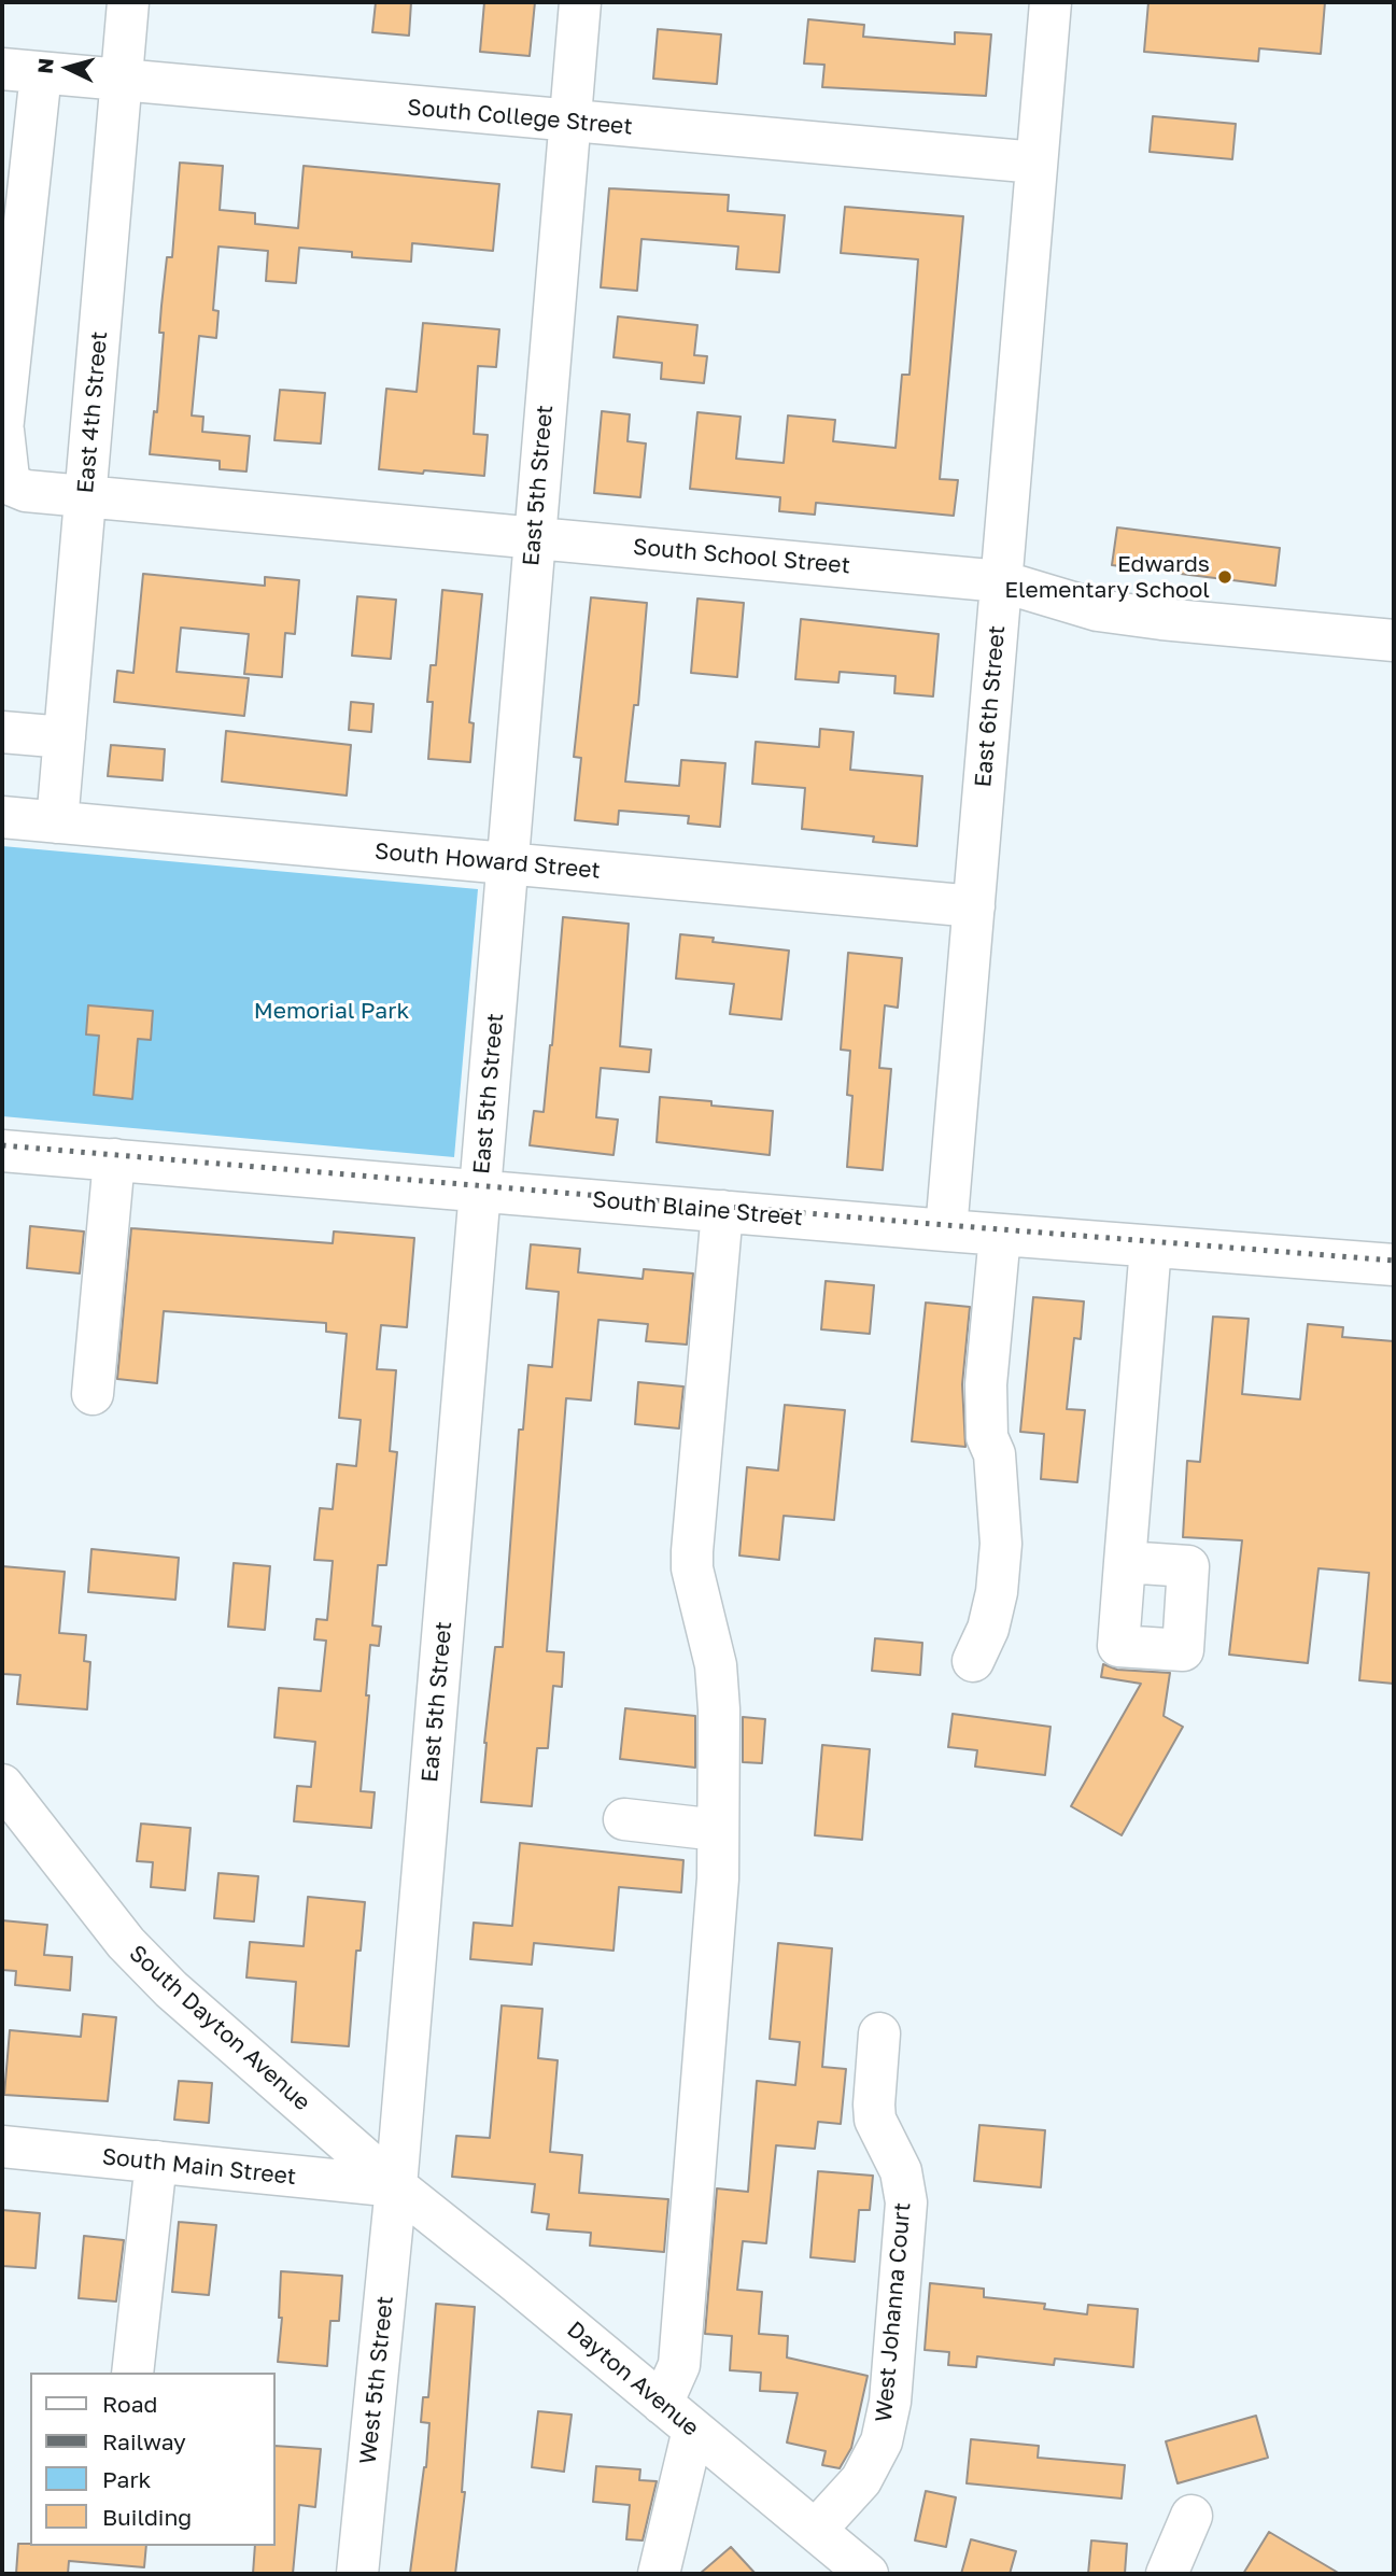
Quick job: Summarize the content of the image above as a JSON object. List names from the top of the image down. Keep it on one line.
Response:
{"streets":{"street":["South College Street","East 4th Street","East 5th Street","South School Street","East 6th Street","South Howard Street","South Blaine Street","South Dayton Avenue","South Main Street","West Johanna Court","Dayton Avenue","West 5th Street"]},"crossings":[["South College Street","East 4th Street"],["South College Street","East 5th Street"],["South College Street","East 6th Street"],["East 4th Street","South School Street"],["East 4th Street","South Howard Street"],["East 5th Street","South School Street"],["East 5th Street","South Howard Street"],["East 5th Street","South Blaine Street"],["East 5th Street","South Dayton Avenue"],["East 5th Street","South Main Street"],["East 5th Street","Dayton Avenue"],["East 5th Street","West 5th Street"],["South School Street","East 6th Street"],["East 6th Street","South Howard Street"],["East 6th Street","South Blaine Street"],["South Dayton Avenue","South Main Street"],["South Dayton Avenue","Dayton Avenue"],["South Dayton Avenue","West 5th Street"],["South Main Street","Dayton Avenue"],["South Main Street","West 5th Street"],["West Johanna Court","Dayton Avenue"],["Dayton Avenue","West 5th Street"]],"parks":["Memorial Park"],"places":["Edwards Elementary School"],"legend":["Road","Railway","Park","Building"],"north":"left"}
